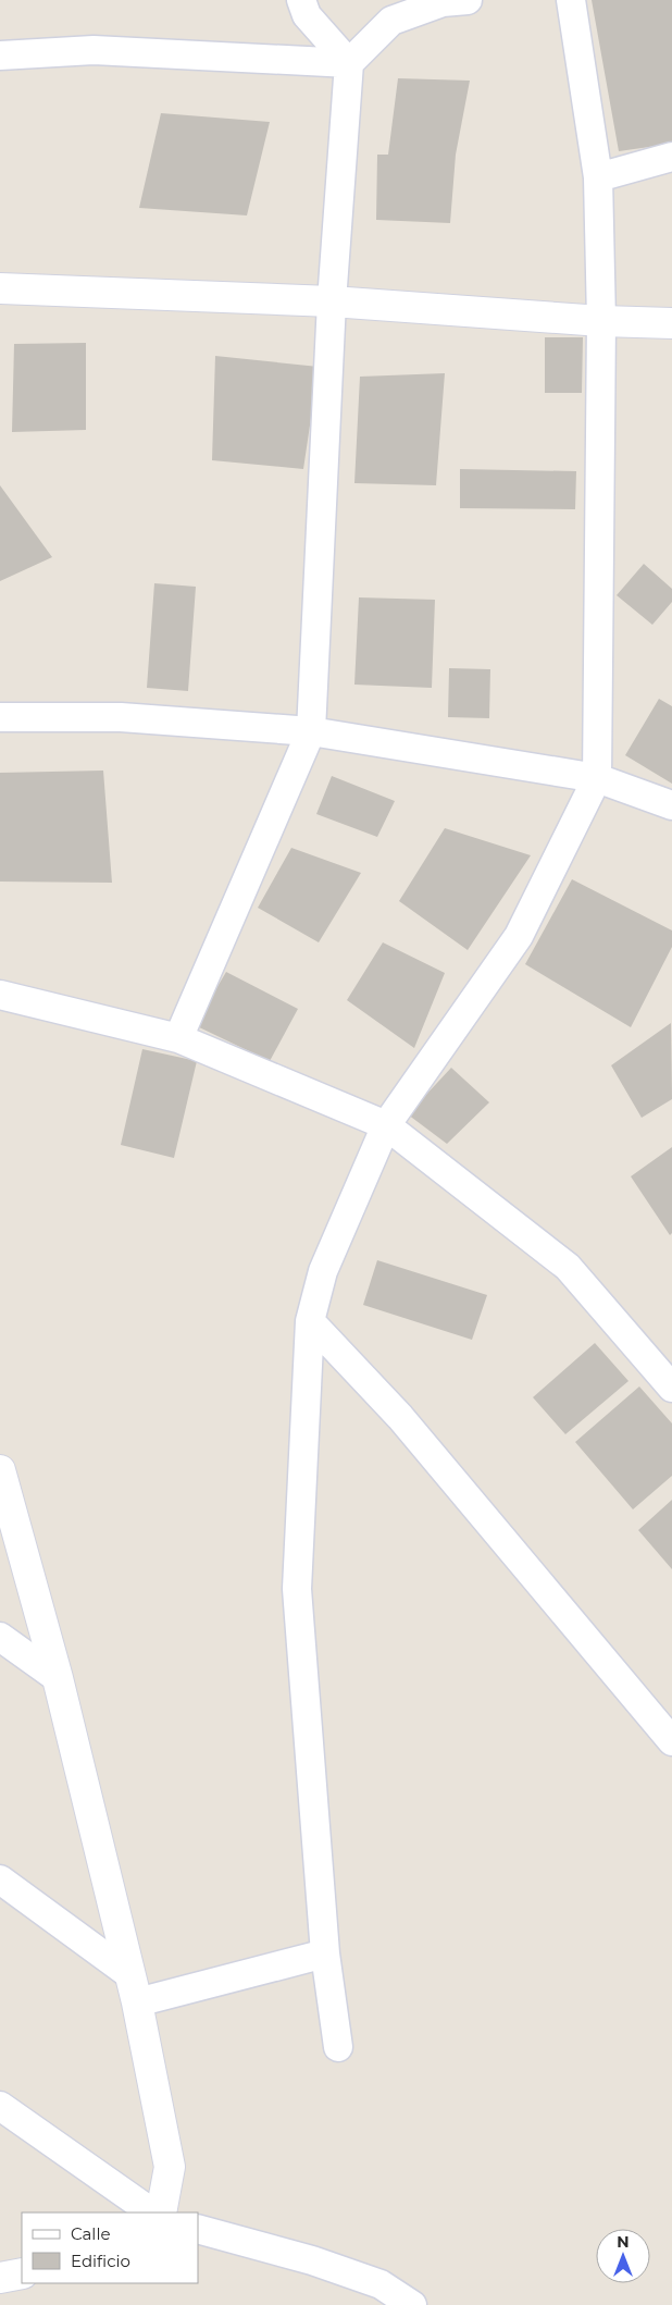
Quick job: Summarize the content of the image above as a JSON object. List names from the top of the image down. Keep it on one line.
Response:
{"legend":["Calle","Edificio"],"north":"top"}
